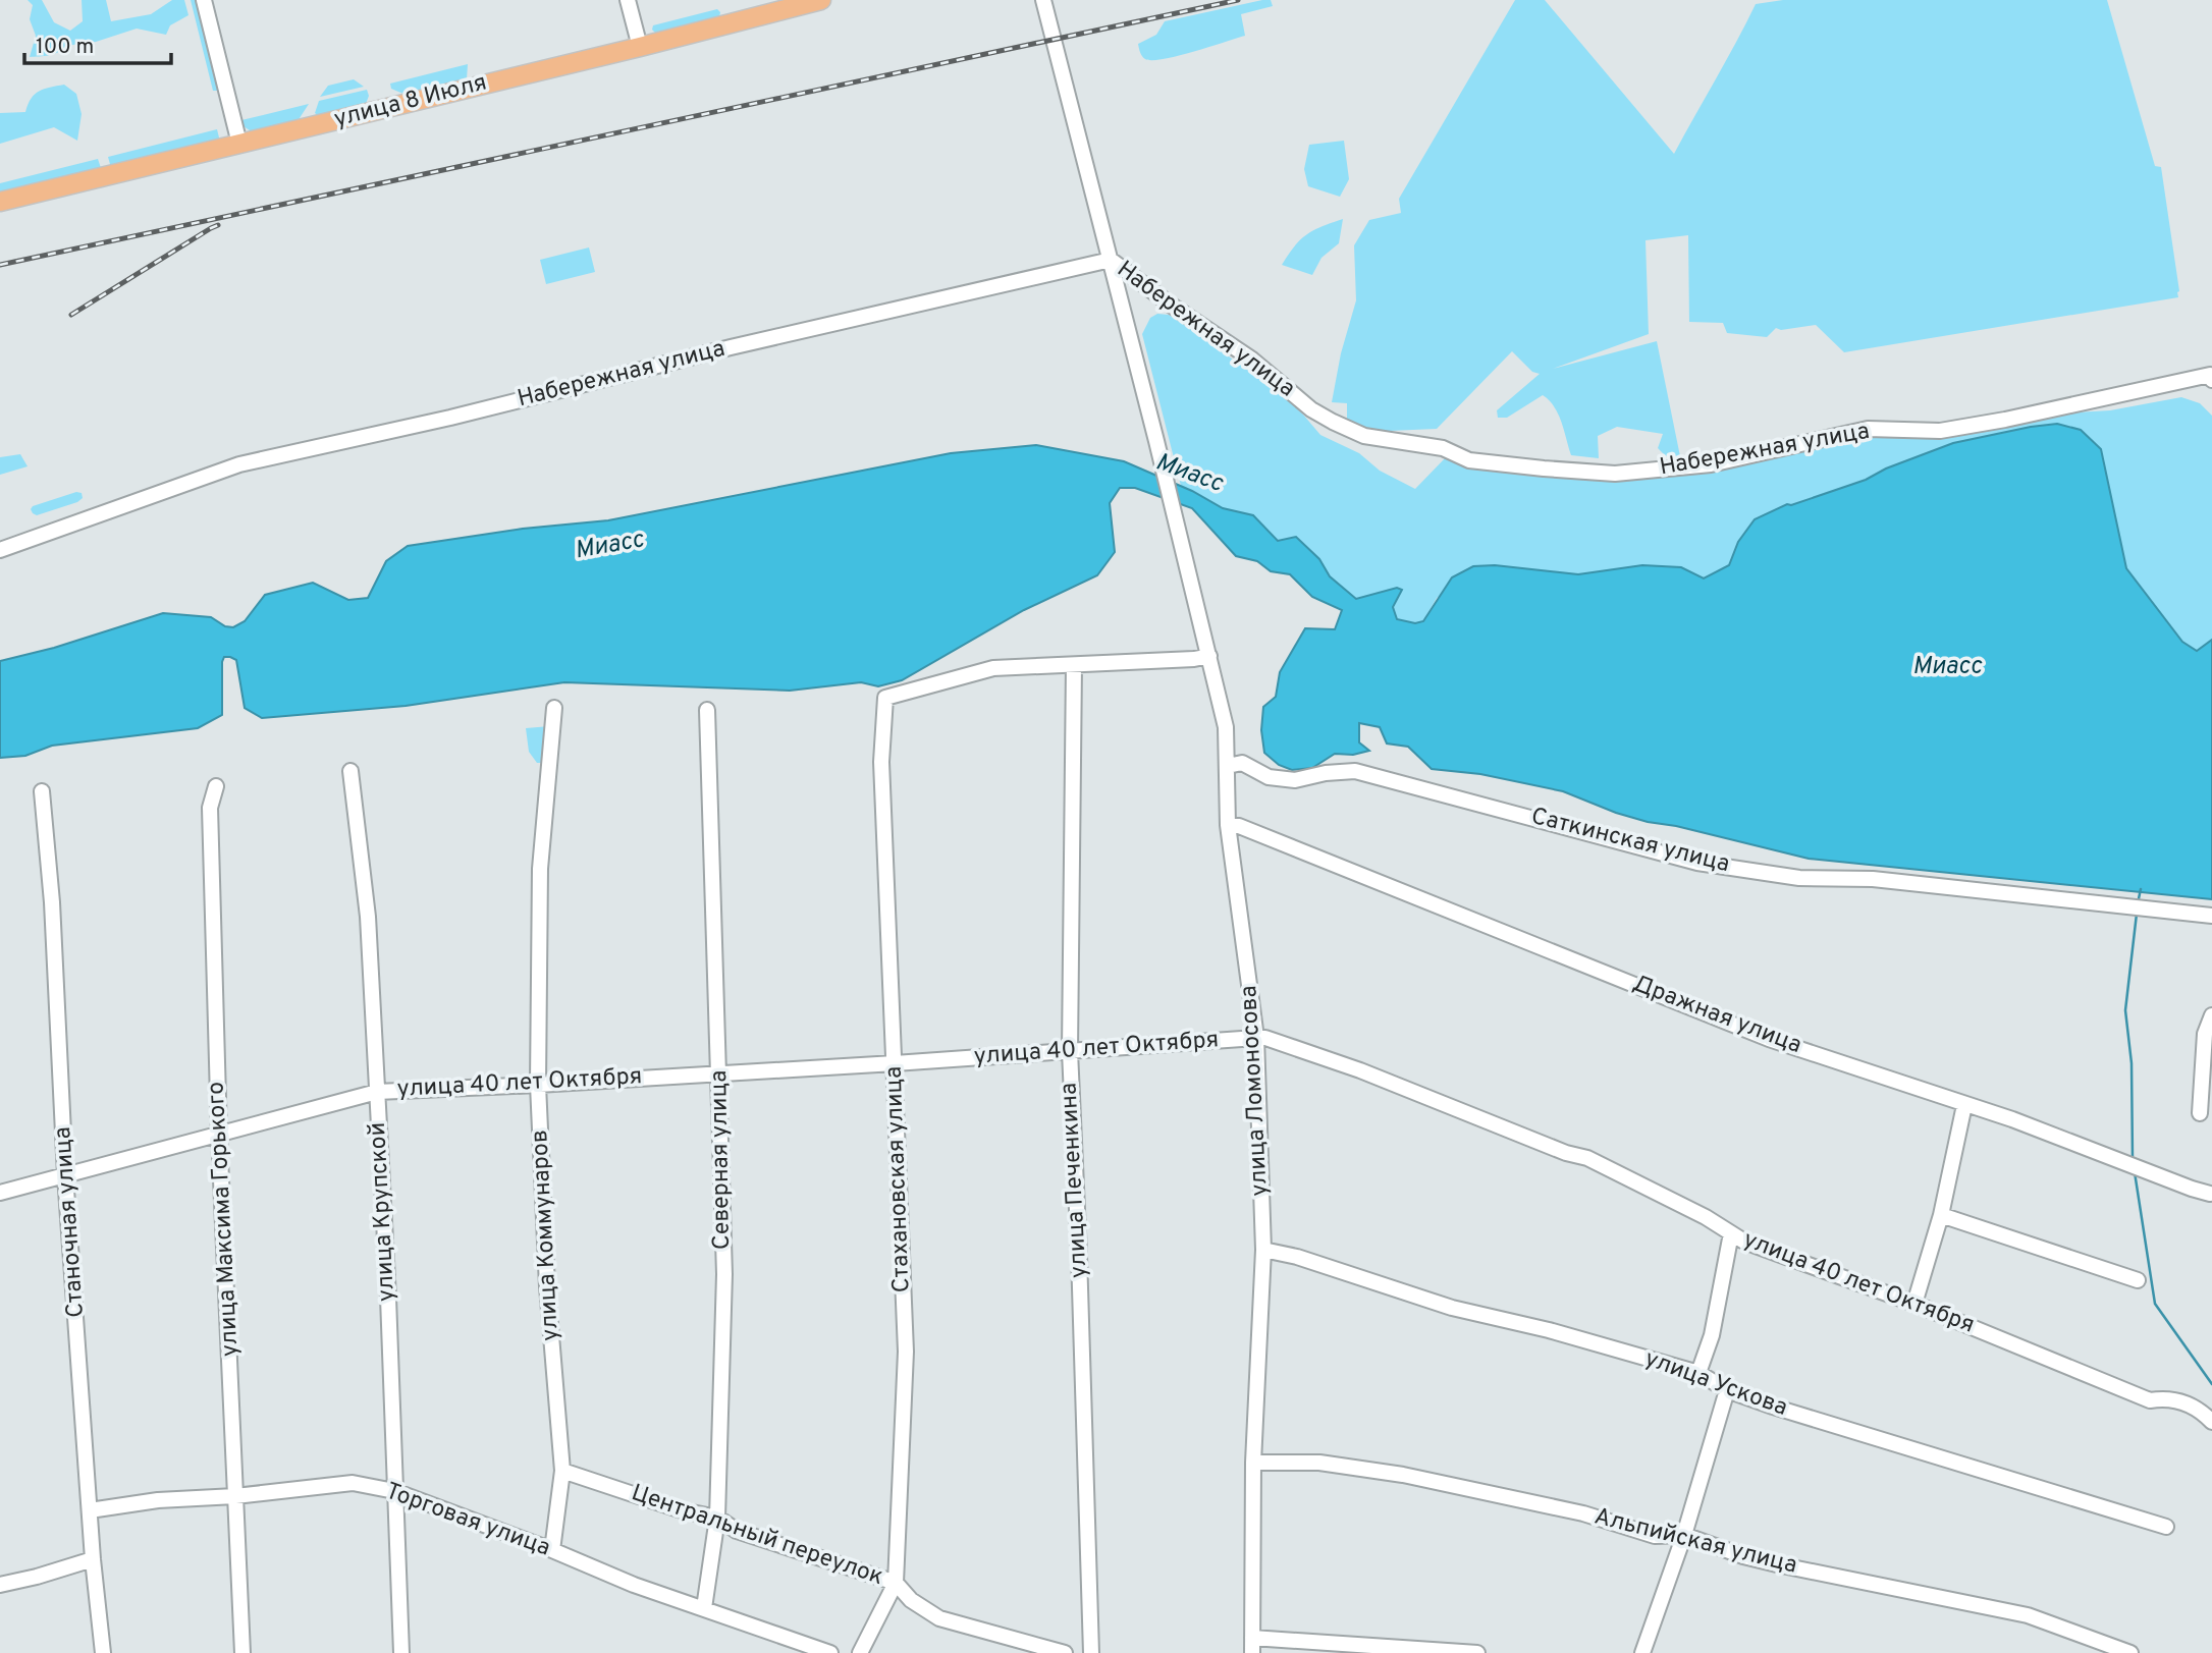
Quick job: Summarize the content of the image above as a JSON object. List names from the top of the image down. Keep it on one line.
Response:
{"streets":{"main road":["улица 8 Июля"],"street":["Набережная улица","Саткинская улица","Дражная улица","улица 40 лет Октября","улица Ломоносова","Северная улица","Стахановская улица","улица Печенкина","улица Крупской","улица Максима Горького","Станочная улица","улица Коммунаров","улица Ускова","Торговая улица","Центральный переулок","Альпийская улица"]},"crossings":[["Набережная улица","улица Ломоносова"],["Саткинская улица","улица Ломоносова"],["Дражная улица","улица Ломоносова"],["улица 40 лет Октября","улица Ломоносова"],["улица 40 лет Октября","Северная улица"],["улица 40 лет Октября","Стахановская улица"],["улица 40 лет Октября","улица Печенкина"],["улица 40 лет Октября","улица Крупской"],["улица 40 лет Октября","улица Максима Горького"],["улица 40 лет Октября","Станочная улица"],["улица 40 лет Октября","улица Коммунаров"],["улица Ломоносова","улица Ускова"],["улица Ломоносова","Альпийская улица"],["Северная улица","Торговая улица"],["Северная улица","Центральный переулок"],["Стахановская улица","улица Печенкина"],["Стахановская улица","Центральный переулок"],["улица Крупской","Торговая улица"],["улица Максима Горького","Торговая улица"],["Станочная улица","Торговая улица"],["улица Коммунаров","Торговая улица"],["улица Коммунаров","Центральный переулок"]],"water":["Миасс"],"scale_bar":"100 m"}
